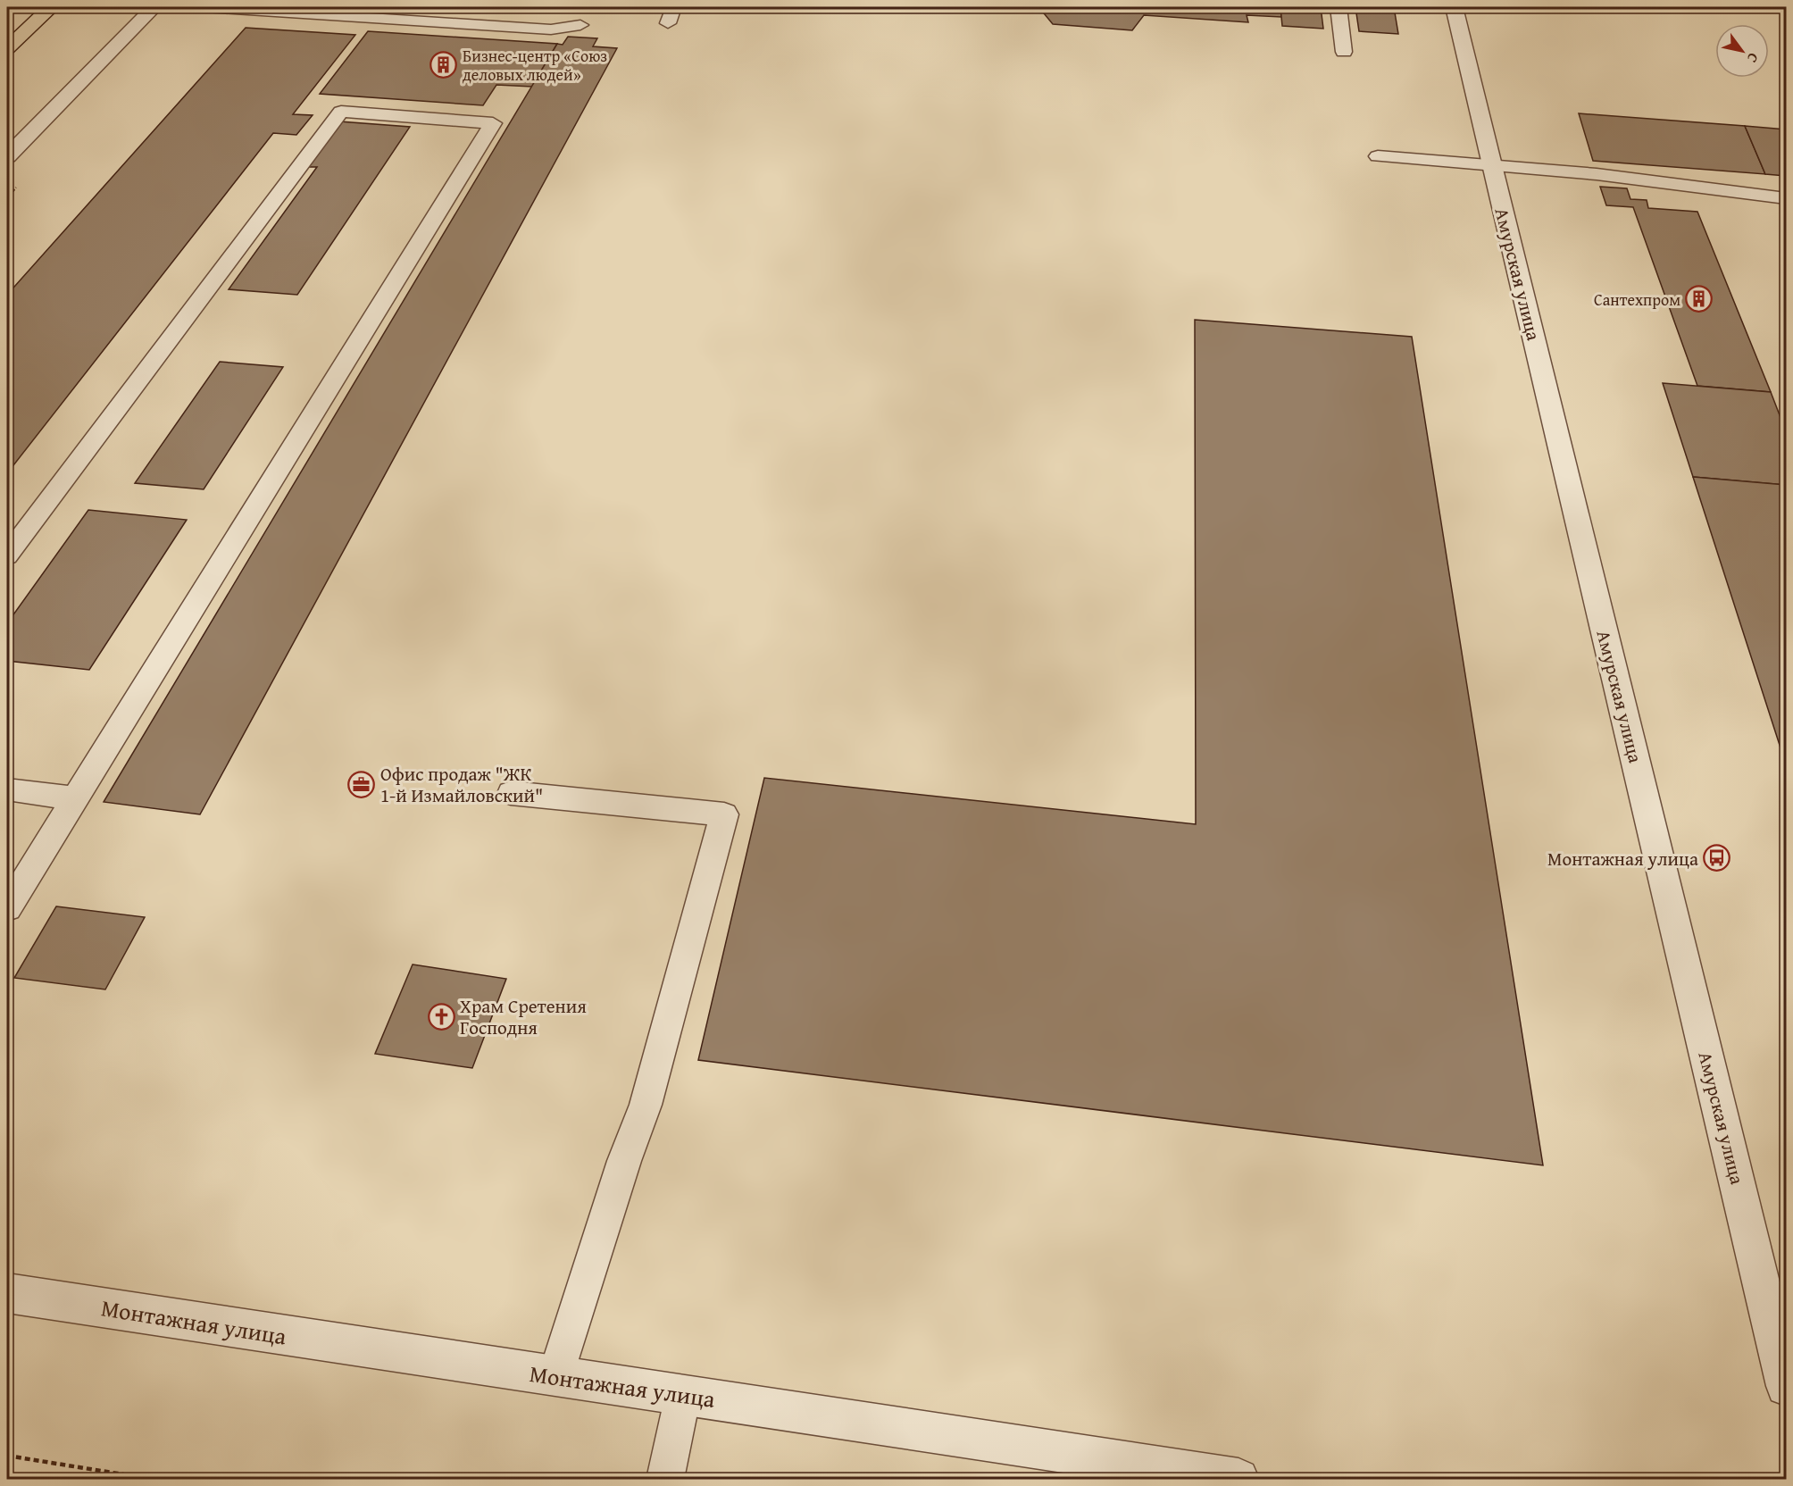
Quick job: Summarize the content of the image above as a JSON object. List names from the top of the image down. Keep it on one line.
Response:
{"streets":{"street":["Амурская улица","Монтажная улица"]},"places":{"building":["Бизнес-центр «Союз деловых людей»","Сантехпром"],"office":["Офис продаж \"ЖК 1-й Измайловский\""],"bus stop":["Монтажная улица"],"church":["Храм Сретения Господня"]},"north":"bottom right"}
